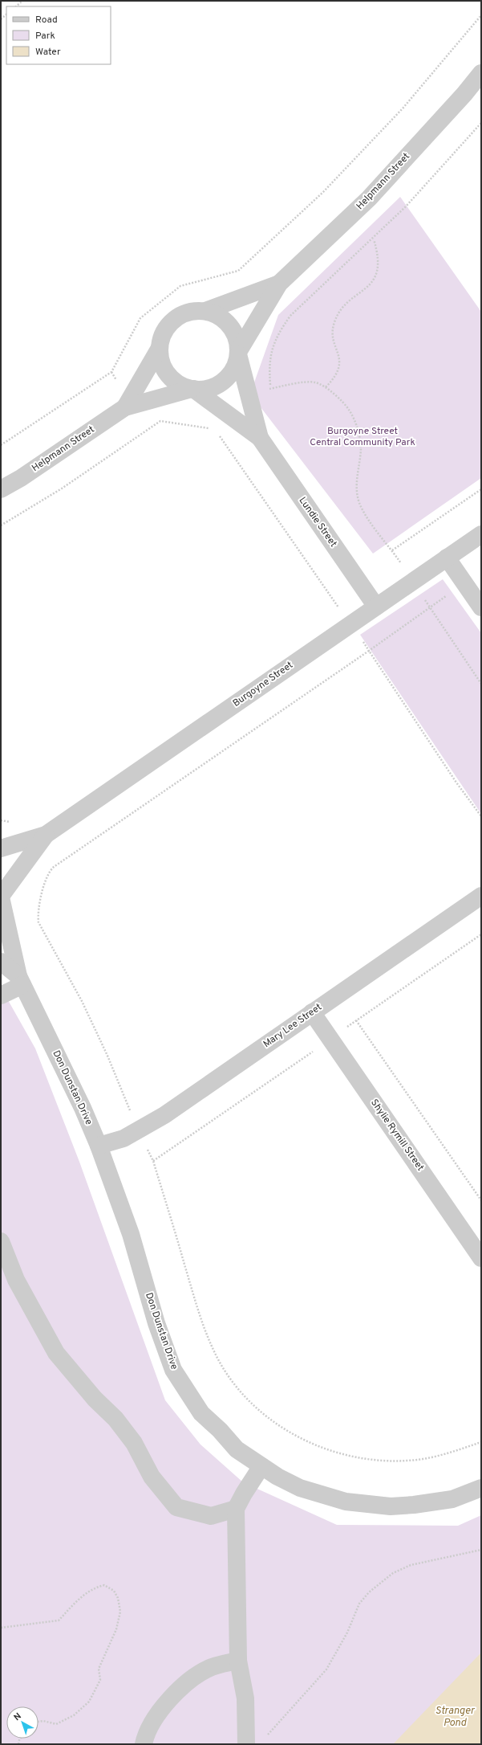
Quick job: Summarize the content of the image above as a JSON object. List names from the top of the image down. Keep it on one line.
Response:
{"streets":{"street":["Helpmann Street","Lundie Street","Burgoyne Street","Mary Lee Street","Don Dunstan Drive","Shylie Rymill Street"]},"crossings":[["Helpmann Street","Lundie Street"],["Lundie Street","Burgoyne Street"],["Burgoyne Street","Don Dunstan Drive"],["Mary Lee Street","Don Dunstan Drive"],["Mary Lee Street","Shylie Rymill Street"]],"water":["Stranger Pond"],"parks":["Burgoyne Street Central Community Park"],"legend":["Road","Park","Water"],"north":"top left"}
